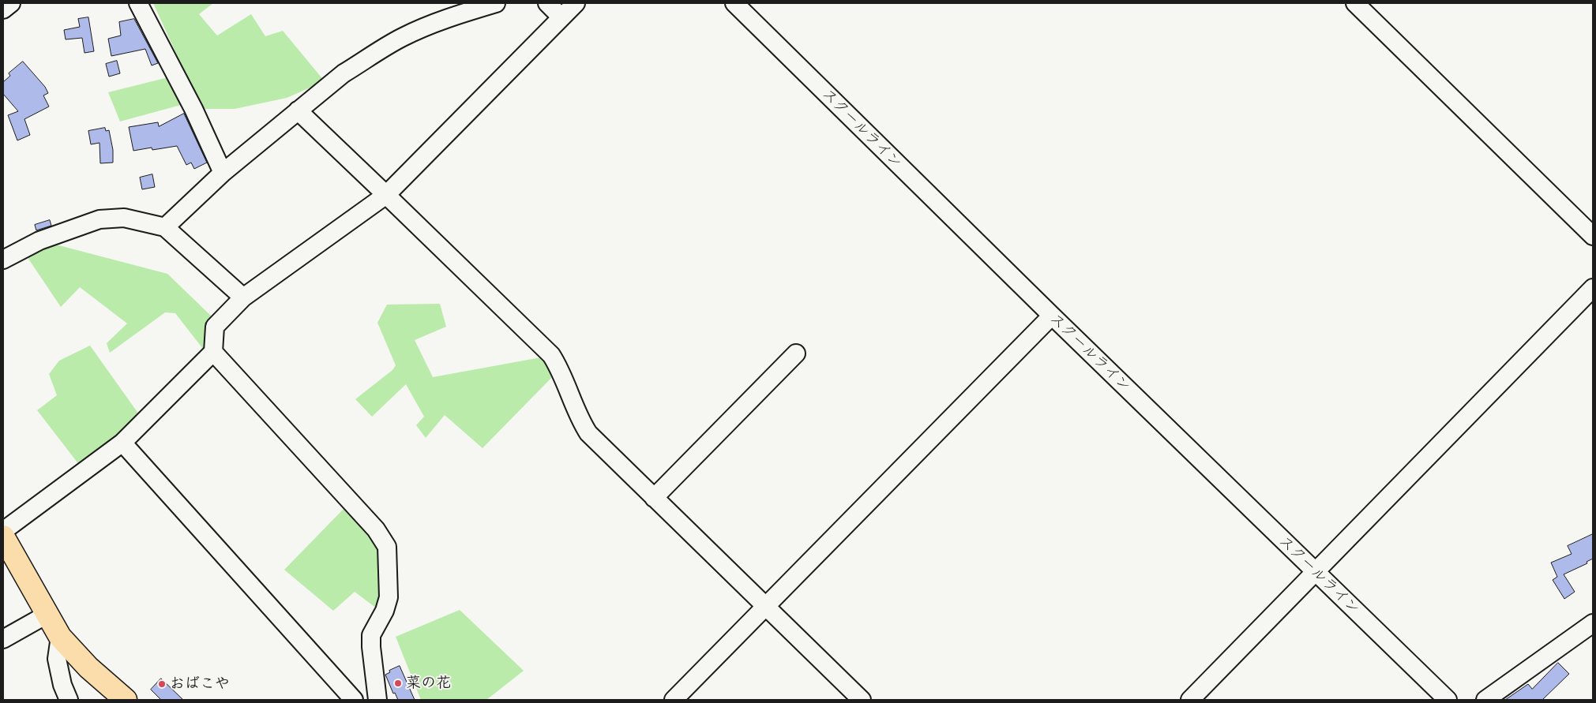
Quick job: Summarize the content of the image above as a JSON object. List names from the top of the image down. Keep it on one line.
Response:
{"streets":{"street":["スクールライン"]},"places":["菜の花","おばこや"]}
